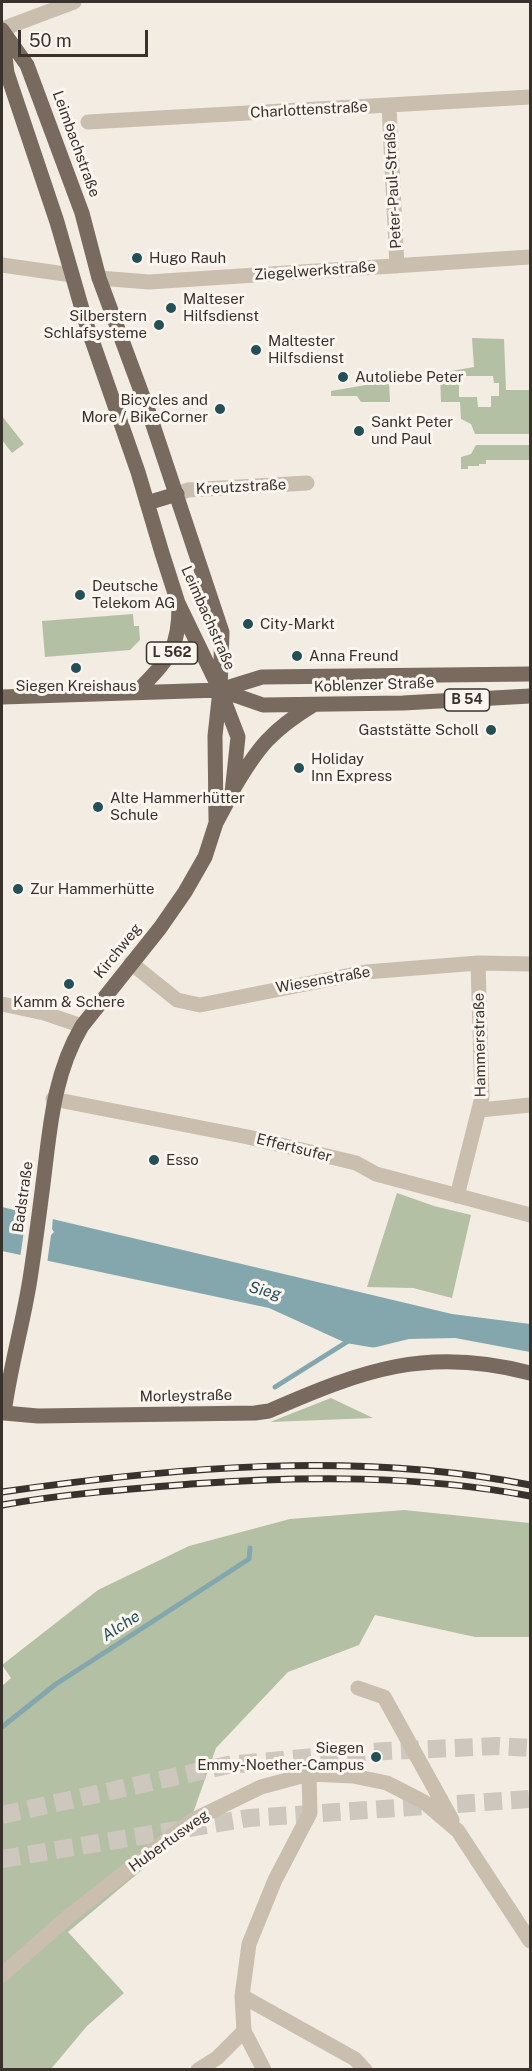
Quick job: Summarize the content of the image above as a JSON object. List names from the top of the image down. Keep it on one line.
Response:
{"streets":{"main road":["Leimbachstraße","L 562","Koblenzer Straße","B 54","Kirchweg","Badstraße","Morleystraße"],"street":["Charlottenstraße","Peter-Paul-Straße","Ziegelwerkstraße","Kreutzstraße","Wiesenstraße","Hammerstraße","Effertsufer","Hubertusweg"]},"crossings":[["Charlottenstraße","Peter-Paul-Straße"],["Leimbachstraße","Ziegelwerkstraße"],["Leimbachstraße","Kreutzstraße"],["Leimbachstraße","L 562"],["Leimbachstraße","Koblenzer Straße"],["Leimbachstraße","Kirchweg"],["Peter-Paul-Straße","Ziegelwerkstraße"],["L 562","Koblenzer Straße"],["Koblenzer Straße","Kirchweg"],["Kirchweg","Wiesenstraße"],["Kirchweg","Badstraße"],["Wiesenstraße","Hammerstraße"],["Hammerstraße","Effertsufer"],["Effertsufer","Badstraße"],["Badstraße","Morleystraße"]],"water":["Sieg","Alche"],"places":["Hugo Rauh","Malteser Hilfsdienst","Silberstern Schlafsysteme","Maltester Hilfsdienst","Autoliebe Peter","Bicycles and More / BikeCorner","Sankt Peter und Paul","Deutsche Telekom AG","City-Markt","Anna Freund","Siegen Kreishaus","Gaststätte Scholl","Holiday Inn Express","Alte Hammerhütter Schule","Zur Hammerhütte","Kamm & Schere","Esso","Siegen Emmy-Noether-Campus"],"scale_bar":"50 m"}
